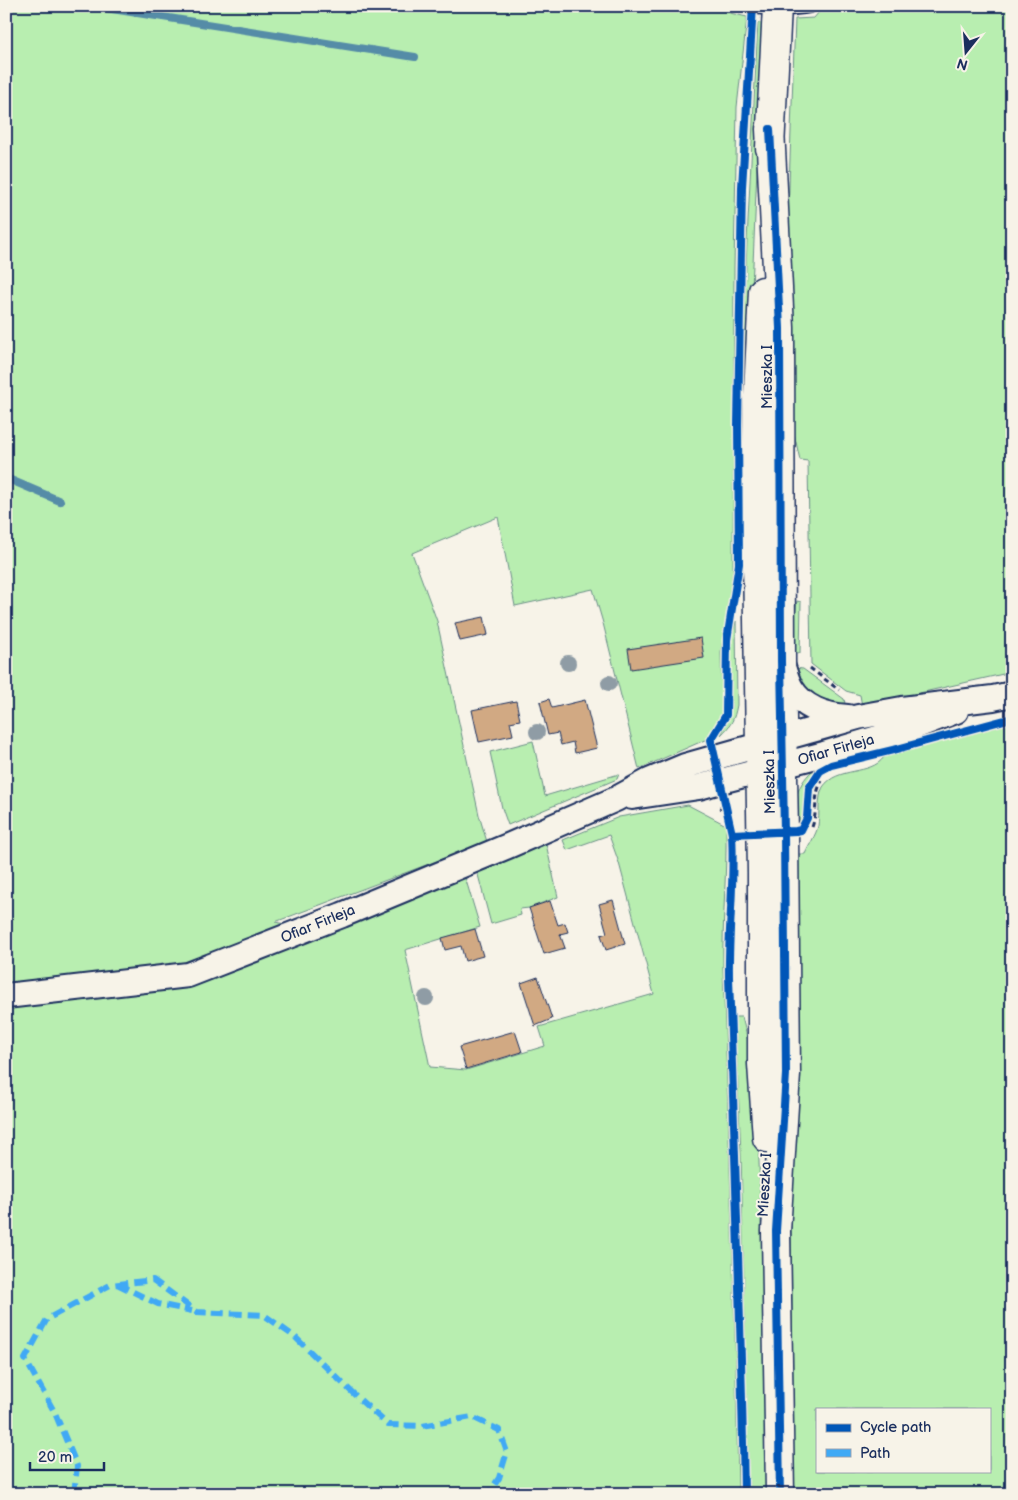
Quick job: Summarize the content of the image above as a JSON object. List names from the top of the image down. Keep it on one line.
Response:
{"streets":{"street":["Mieszka I","Ofiar Firleja"]},"crossings":[["Mieszka I","Ofiar Firleja"]],"legend":["Cycle path","Path"],"scale_bar":"20 m","north":"bottom"}
